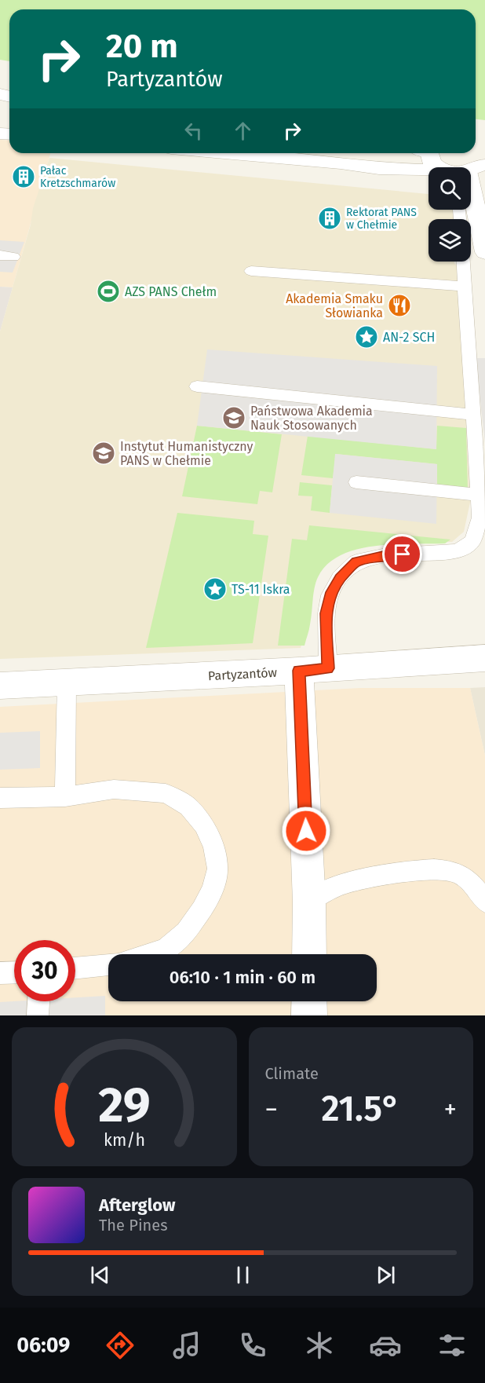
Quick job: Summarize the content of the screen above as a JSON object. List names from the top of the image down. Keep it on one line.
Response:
{"streets":{"street":["Partyzantów"]},"places":{"building":["Pałac Kretzschmarów","Rektorat PANS w Chełmie"],"sports":["AZS PANS Chełm"],"restaurant":["Akademia Smaku Słowianka"],"place":["AN-2 SCH","TS-11 Iskra"],"school or university":["Państwowa Akademia Nauk Stosowanych","Instytut Humanistyczny PANS w Chełmie"]},"page":{"turn":["20 m","Partyzantów"],"limit":"30","trip":"06:10 · 1 min · 60 m","tile":"Climate","heat":["−","21.5°","+"],"song":["Afterglow","The Pines"],"tabs":"06:09","gauge":["29","km/h"]}}
